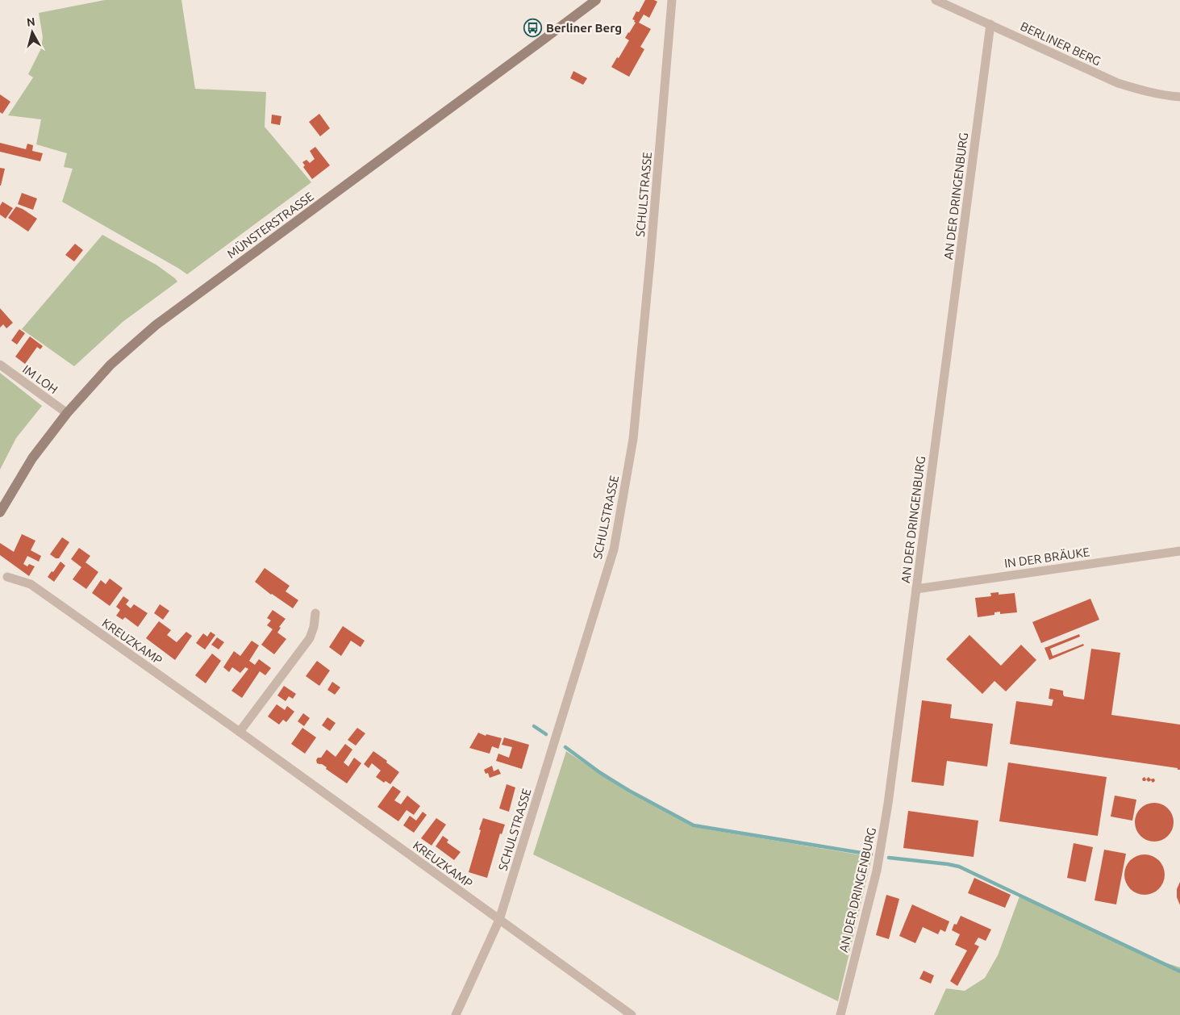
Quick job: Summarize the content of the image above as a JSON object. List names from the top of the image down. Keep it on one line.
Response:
{"streets":{"main road":["MÜNSTERSTRASSE"],"street":["BERLINER BERG","SCHULSTRASSE","AN DER DRINGENBURG","IM LOH","IN DER BRÄUKE","KREUZKAMP"]},"crossings":[["BERLINER BERG","AN DER DRINGENBURG"],["SCHULSTRASSE","KREUZKAMP"],["AN DER DRINGENBURG","IN DER BRÄUKE"],["MÜNSTERSTRASSE","IM LOH"]],"places":{"bus stop":["Berliner Berg"]},"north":"top"}
